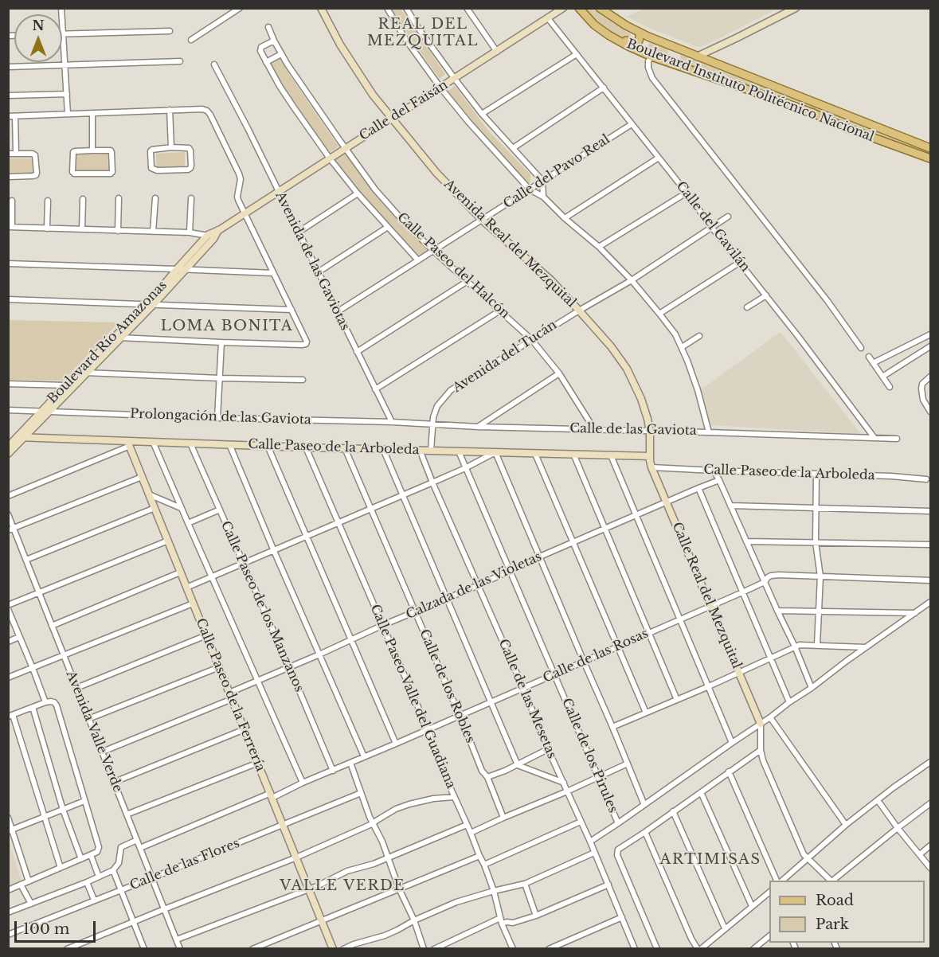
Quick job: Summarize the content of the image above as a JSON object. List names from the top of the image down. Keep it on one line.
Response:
{"streets":{"main road":["Boulevard Instituto Politécnico Nacional"],"street":["Calle del Faisán","Calle del Pavo Real","Calle del Gavilán","Avenida Real del Mezquital","Avenida de las Gaviotas","Calle Paseo del Halcón","Boulevard Río Amazonas","Avenida del Tucán","Prolongación de las Gaviota","Calle de las Gaviota","Calle Paseo de la Arboleda","Calzada de las Violetas","Calle Real del Mezquital","Calle Paseo de los Manzanos","Calle de las Rosas","Calle de los Robles","Calle Paseo de la Ferrería","Calle Paseo Valle del Guadiana","Calle de las Mesetas","Avenida Valle Verde","Calle de los Pirules","Calle de las Flores"]},"crossings":[["Calle del Faisán","Calle del Gavilán"],["Calle del Faisán","Avenida Real del Mezquital"],["Calle del Faisán","Avenida de las Gaviotas"],["Calle del Faisán","Calle Paseo del Halcón"],["Calle del Faisán","Boulevard Río Amazonas"],["Calle del Pavo Real","Calle del Gavilán"],["Calle del Pavo Real","Avenida Real del Mezquital"],["Calle del Pavo Real","Avenida de las Gaviotas"],["Calle del Pavo Real","Calle Paseo del Halcón"],["Calle del Gavilán","Avenida del Tucán"],["Calle del Gavilán","Calle de las Gaviota"],["Avenida Real del Mezquital","Avenida del Tucán"],["Avenida Real del Mezquital","Calle de las Gaviota"],["Avenida Real del Mezquital","Calle Paseo de la Arboleda"],["Avenida Real del Mezquital","Calle Real del Mezquital"],["Avenida de las Gaviotas","Prolongación de las Gaviota"],["Avenida de las Gaviotas","Calle de las Gaviota"],["Calle Paseo del Halcón","Avenida del Tucán"],["Calle Paseo del Halcón","Calle de las Gaviota"],["Boulevard Río Amazonas","Prolongación de las Gaviota"],["Boulevard Río Amazonas","Calle Paseo de la Arboleda"],["Avenida del Tucán","Calle de las Gaviota"],["Avenida del Tucán","Calle Paseo de la Arboleda"],["Prolongación de las Gaviota","Calle de las Gaviota"],["Calle Paseo de la Arboleda","Calle Real del Mezquital"],["Calle Paseo de la Arboleda","Calle Paseo de los Manzanos"],["Calle Paseo de la Arboleda","Calle de los Robles"],["Calle Paseo de la Arboleda","Calle Paseo de la Ferrería"],["Calle Paseo de la Arboleda","Calle Paseo Valle del Guadiana"],["Calle Paseo de la Arboleda","Calle de las Mesetas"],["Calle Paseo de la Arboleda","Calle de los Pirules"],["Calzada de las Violetas","Calle Real del Mezquital"],["Calzada de las Violetas","Calle Paseo de los Manzanos"],["Calzada de las Violetas","Calle de los Robles"],["Calzada de las Violetas","Calle Paseo de la Ferrería"],["Calzada de las Violetas","Calle Paseo Valle del Guadiana"],["Calzada de las Violetas","Calle de las Mesetas"],["Calzada de las Violetas","Avenida Valle Verde"],["Calzada de las Violetas","Calle de los Pirules"],["Calle Real del Mezquital","Calle de las Rosas"],["Calle Paseo de los Manzanos","Calle de las Rosas"],["Calle de las Rosas","Calle de los Robles"],["Calle de las Rosas","Calle Paseo de la Ferrería"],["Calle de las Rosas","Calle Paseo Valle del Guadiana"],["Calle de las Rosas","Calle de las Mesetas"],["Calle de las Rosas","Avenida Valle Verde"],["Calle de las Rosas","Calle de los Pirules"],["Calle Paseo de la Ferrería","Calle de las Flores"],["Avenida Valle Verde","Calle de las Flores"]],"districts":["REAL DEL MEZQUITAL","LOMA BONITA","ARTIMISAS","VALLE VERDE"],"legend":["Road","Park"],"scale_bar":"100 m","north":"top"}
